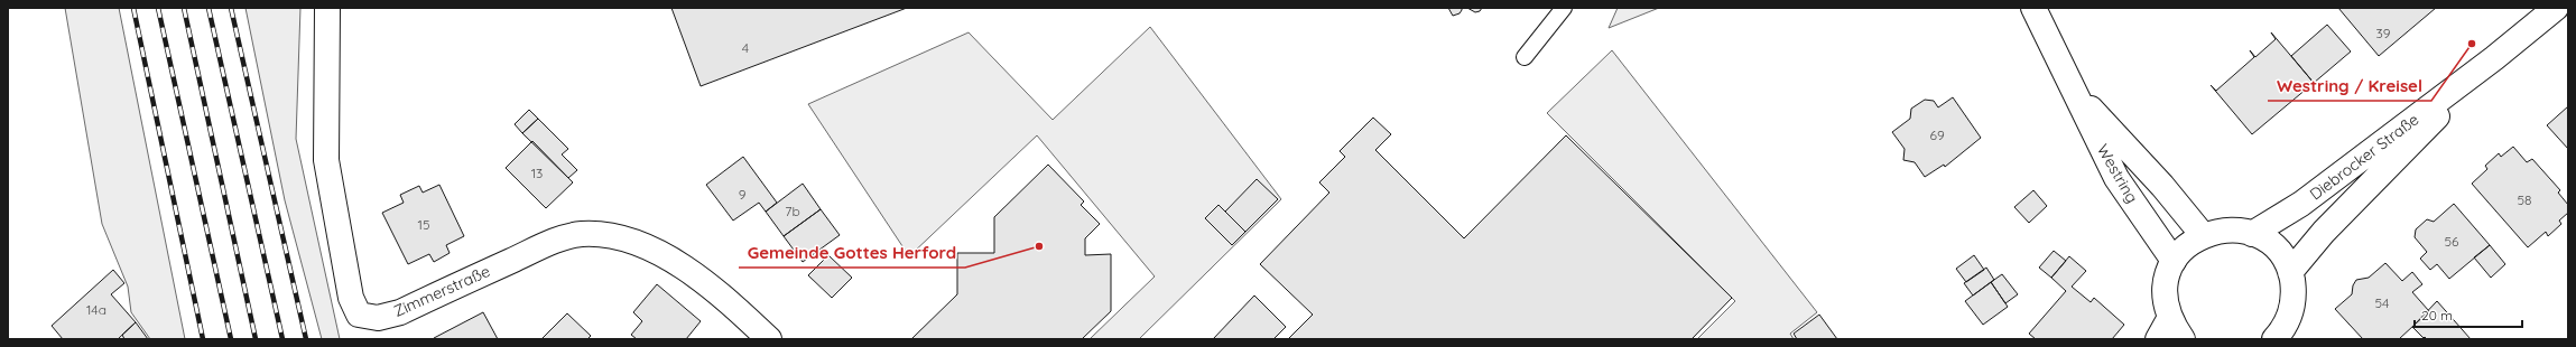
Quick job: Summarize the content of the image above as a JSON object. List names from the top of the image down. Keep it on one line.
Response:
{"streets":{"street":["Diebrocker Straße","Westring","Zimmerstraße"]},"places":["Westring / Kreisel","Gemeinde Gottes Herford"],"house_numbers":["39","4","69","13","9","58","7b","15","56","54","14a"],"scale_bar":"20 m"}
